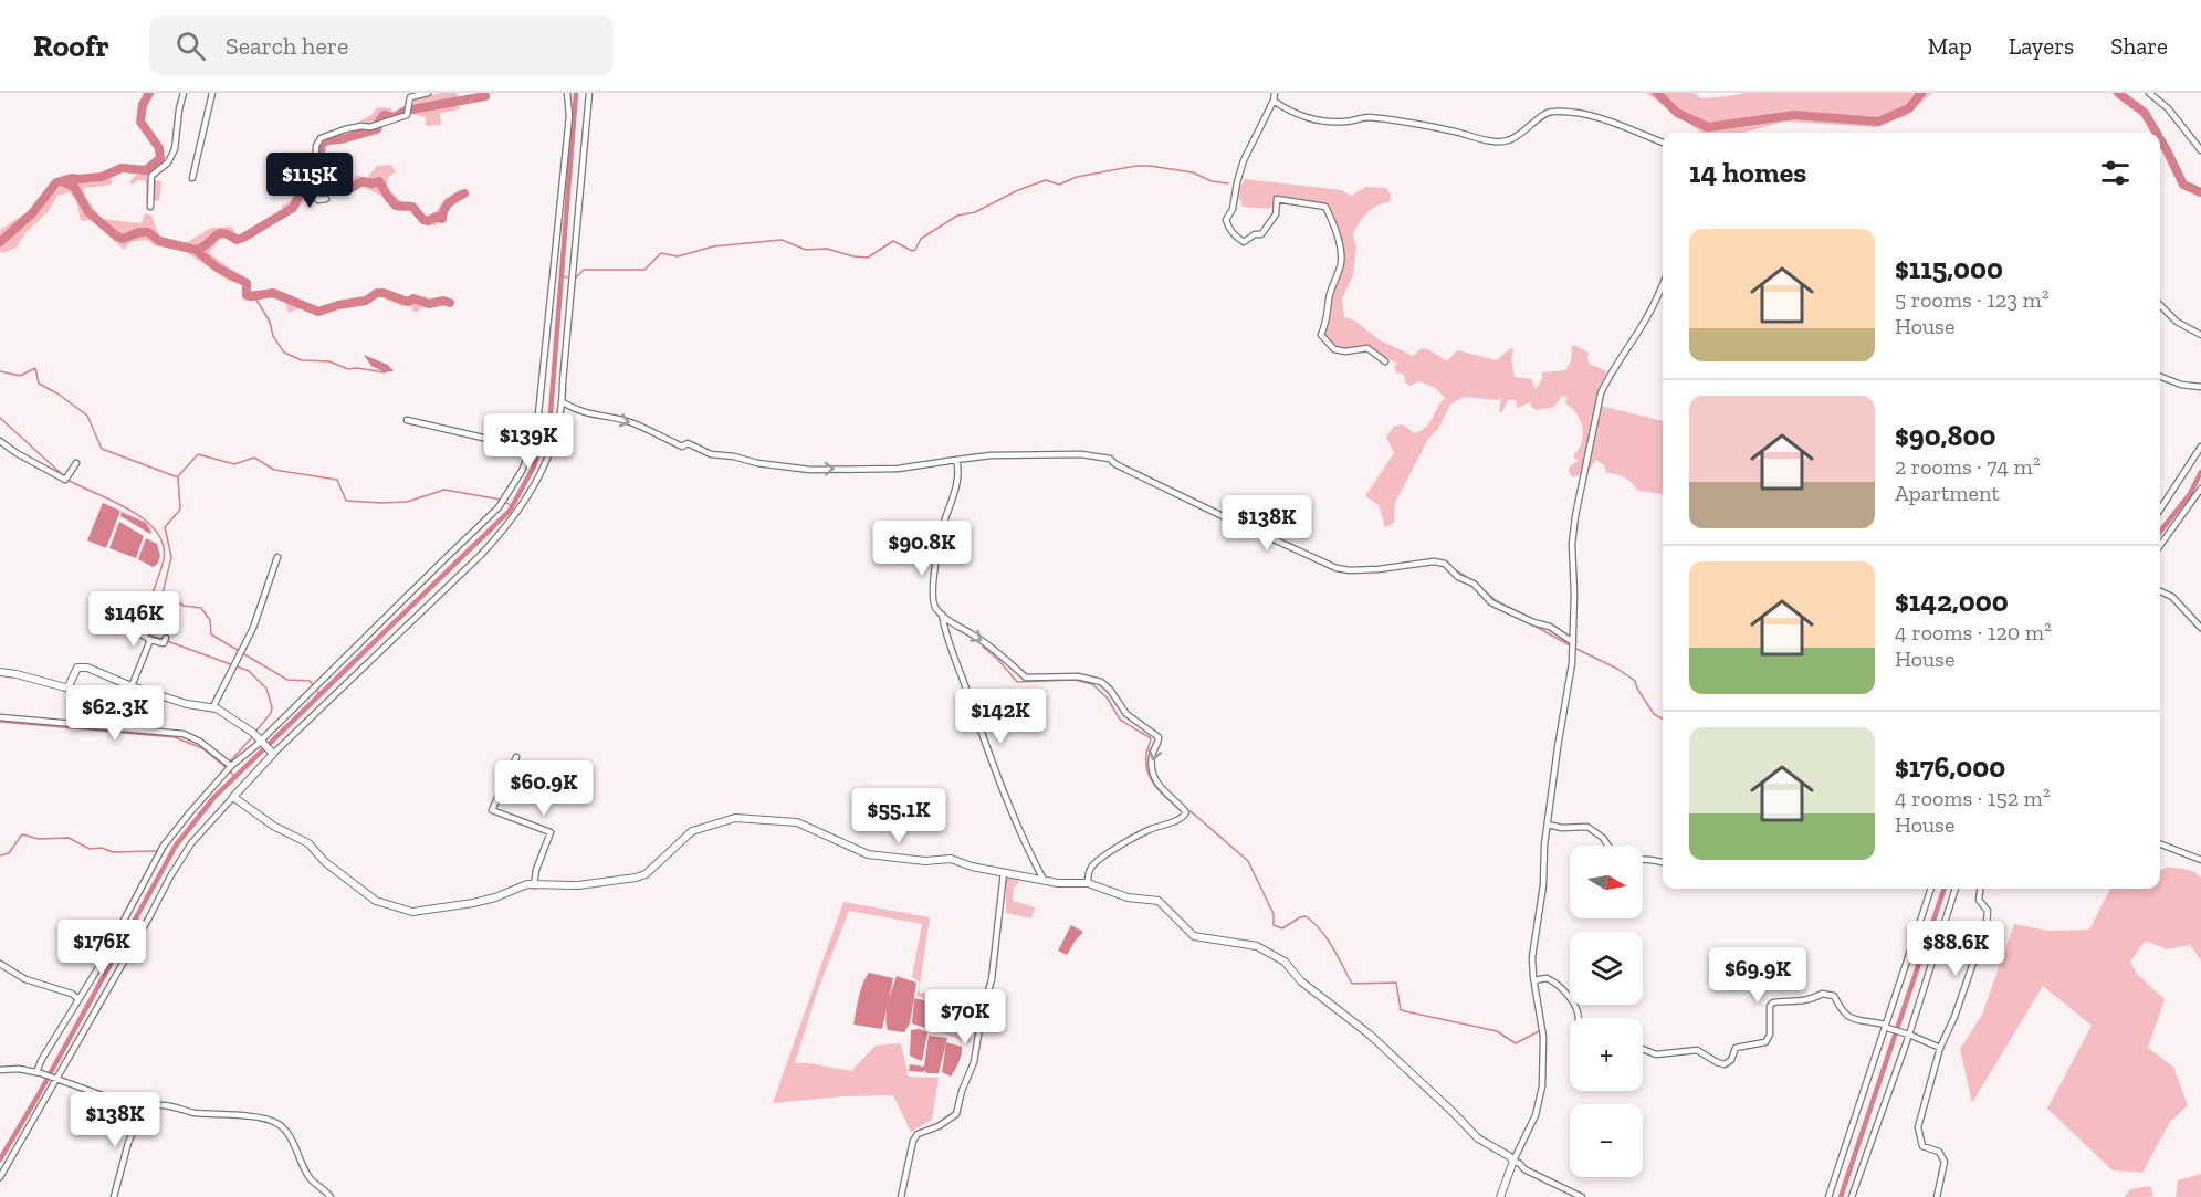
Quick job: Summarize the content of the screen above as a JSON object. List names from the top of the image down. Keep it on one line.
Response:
{"north":"right","page":{"header":"Roofr","search":"Search here","nav":["Map","Layers","Share"],"heading":"14 homes","price":["$115K","$139K","$138K","$90.8K","$146K","$62.3K","$142K","$60.9K","$55.1K","$176K","$88.6K","$69.9K","$70K","$138K"],"list":[{"name":"$115,000","note":"5 rooms · 123 m² · House"},{"name":"$90,800","note":"2 rooms · 74 m² · Apartment"},{"name":"$142,000","note":"4 rooms · 120 m² · House"},{"name":"$176,000","note":"4 rooms · 152 m² · House"}],"map_buttons":["+","−"]}}
